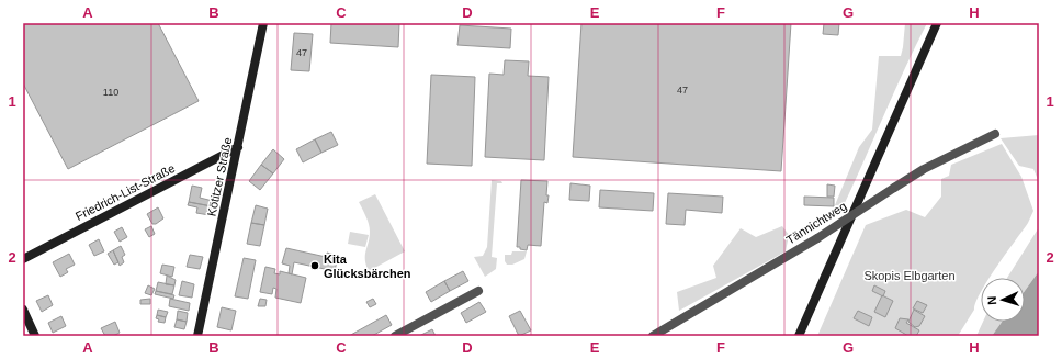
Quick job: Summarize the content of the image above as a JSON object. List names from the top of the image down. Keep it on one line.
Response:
{"streets":{"street":["Kötitzer Straße","Friedrich-List-Straße","Tännichtweg"]},"crossings":[["Kötitzer Straße","Friedrich-List-Straße"]],"parks":["Skopis Elbgarten"],"places":["Kita Glücksbärchen"],"house_numbers":["47","47","110"],"north":"left","grid":{"columns":["A","B","C","D","E","F","G","H"],"rows":["1","2"]}}
